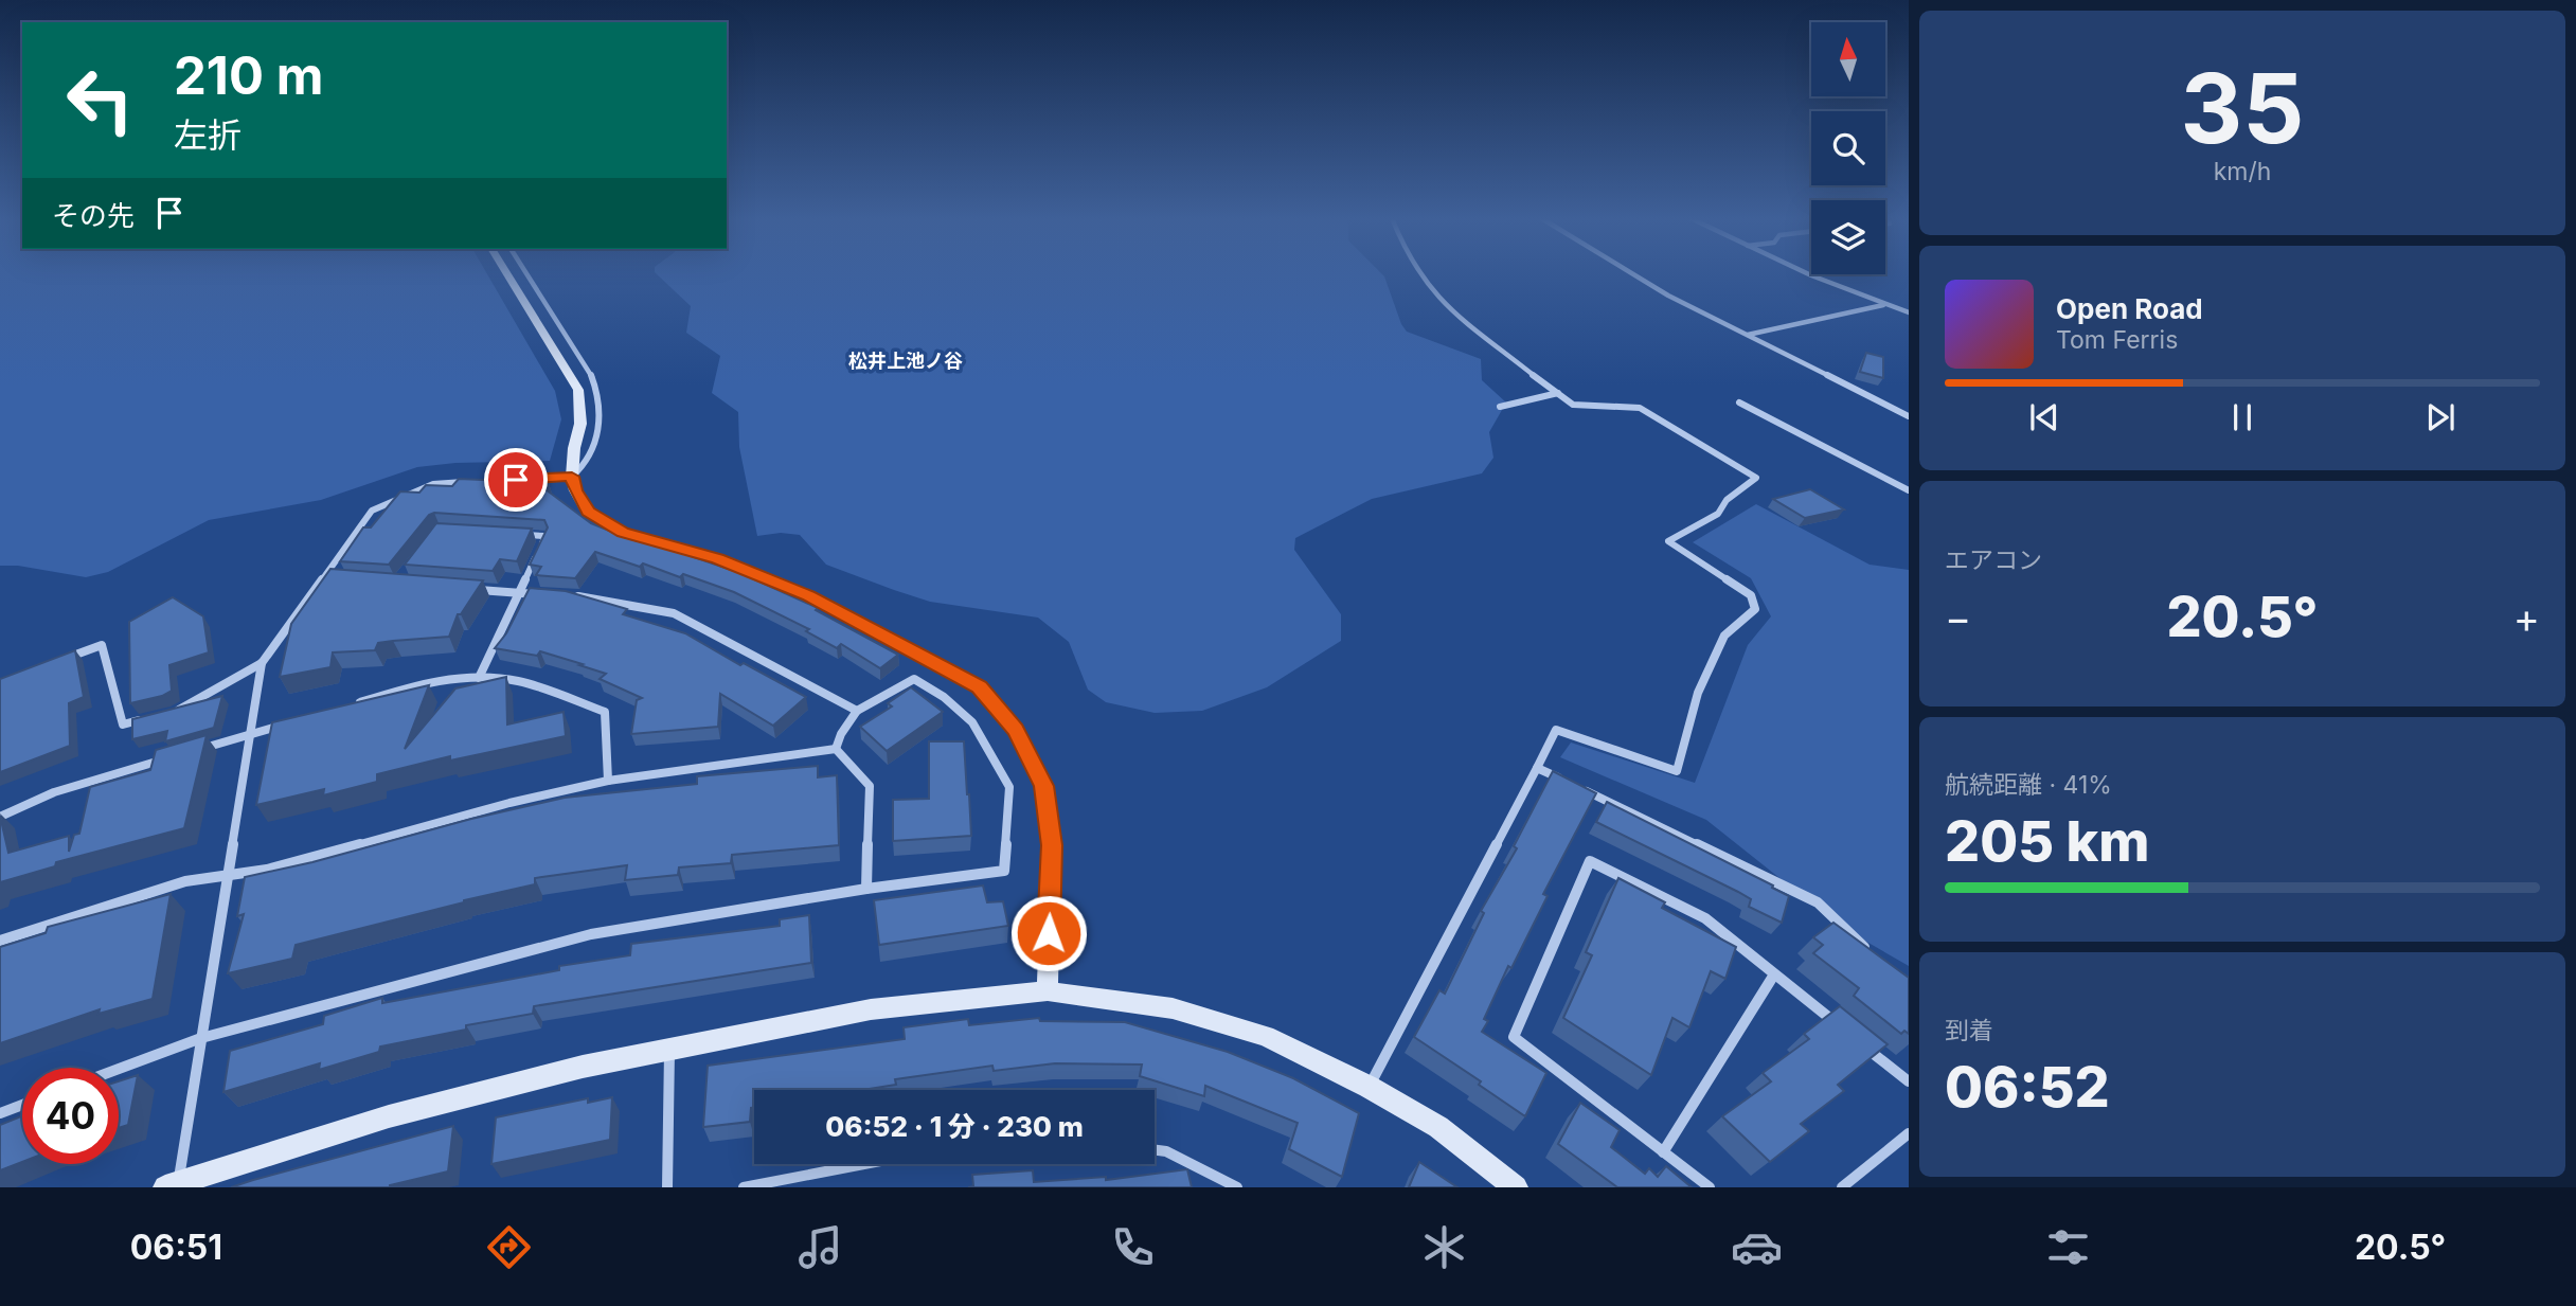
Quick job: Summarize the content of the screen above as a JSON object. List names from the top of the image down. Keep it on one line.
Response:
{"districts":["松井上池ノ谷"],"north":"top","page":{"tile":[["35","km/h"],"エアコン",["航続距離 · 41%","205 km"],["到着","06:52"]],"turn":["210 m","左折"],"then":"その先","song":["Open Road","Tom Ferris"],"heat":["−","20.5°","+"],"limit":"40","trip":"06:52 · 1 分 · 230 m","tabs":["06:51","20.5°"]}}
